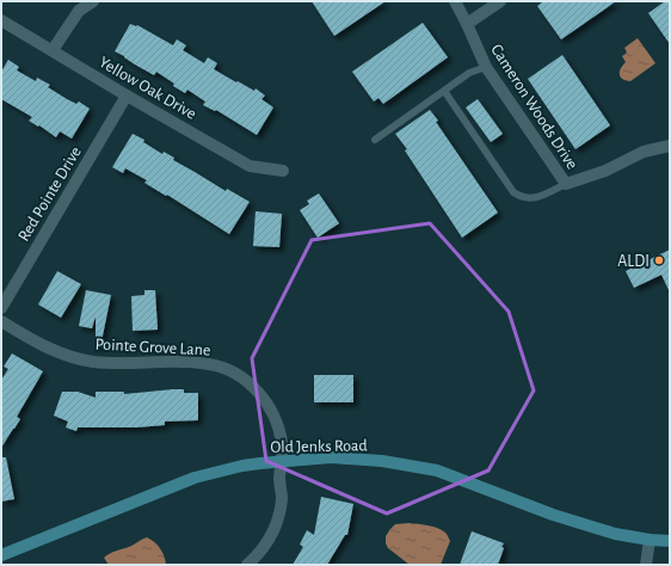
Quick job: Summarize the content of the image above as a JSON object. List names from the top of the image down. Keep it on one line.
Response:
{"streets":{"street":["Yellow Oak Drive","Cameron Woods Drive","Red Pointe Drive","Pointe Grove Lane","Old Jenks Road"]},"crossings":[["Yellow Oak Drive","Red Pointe Drive"],["Pointe Grove Lane","Old Jenks Road"]],"places":["ALDI"]}
